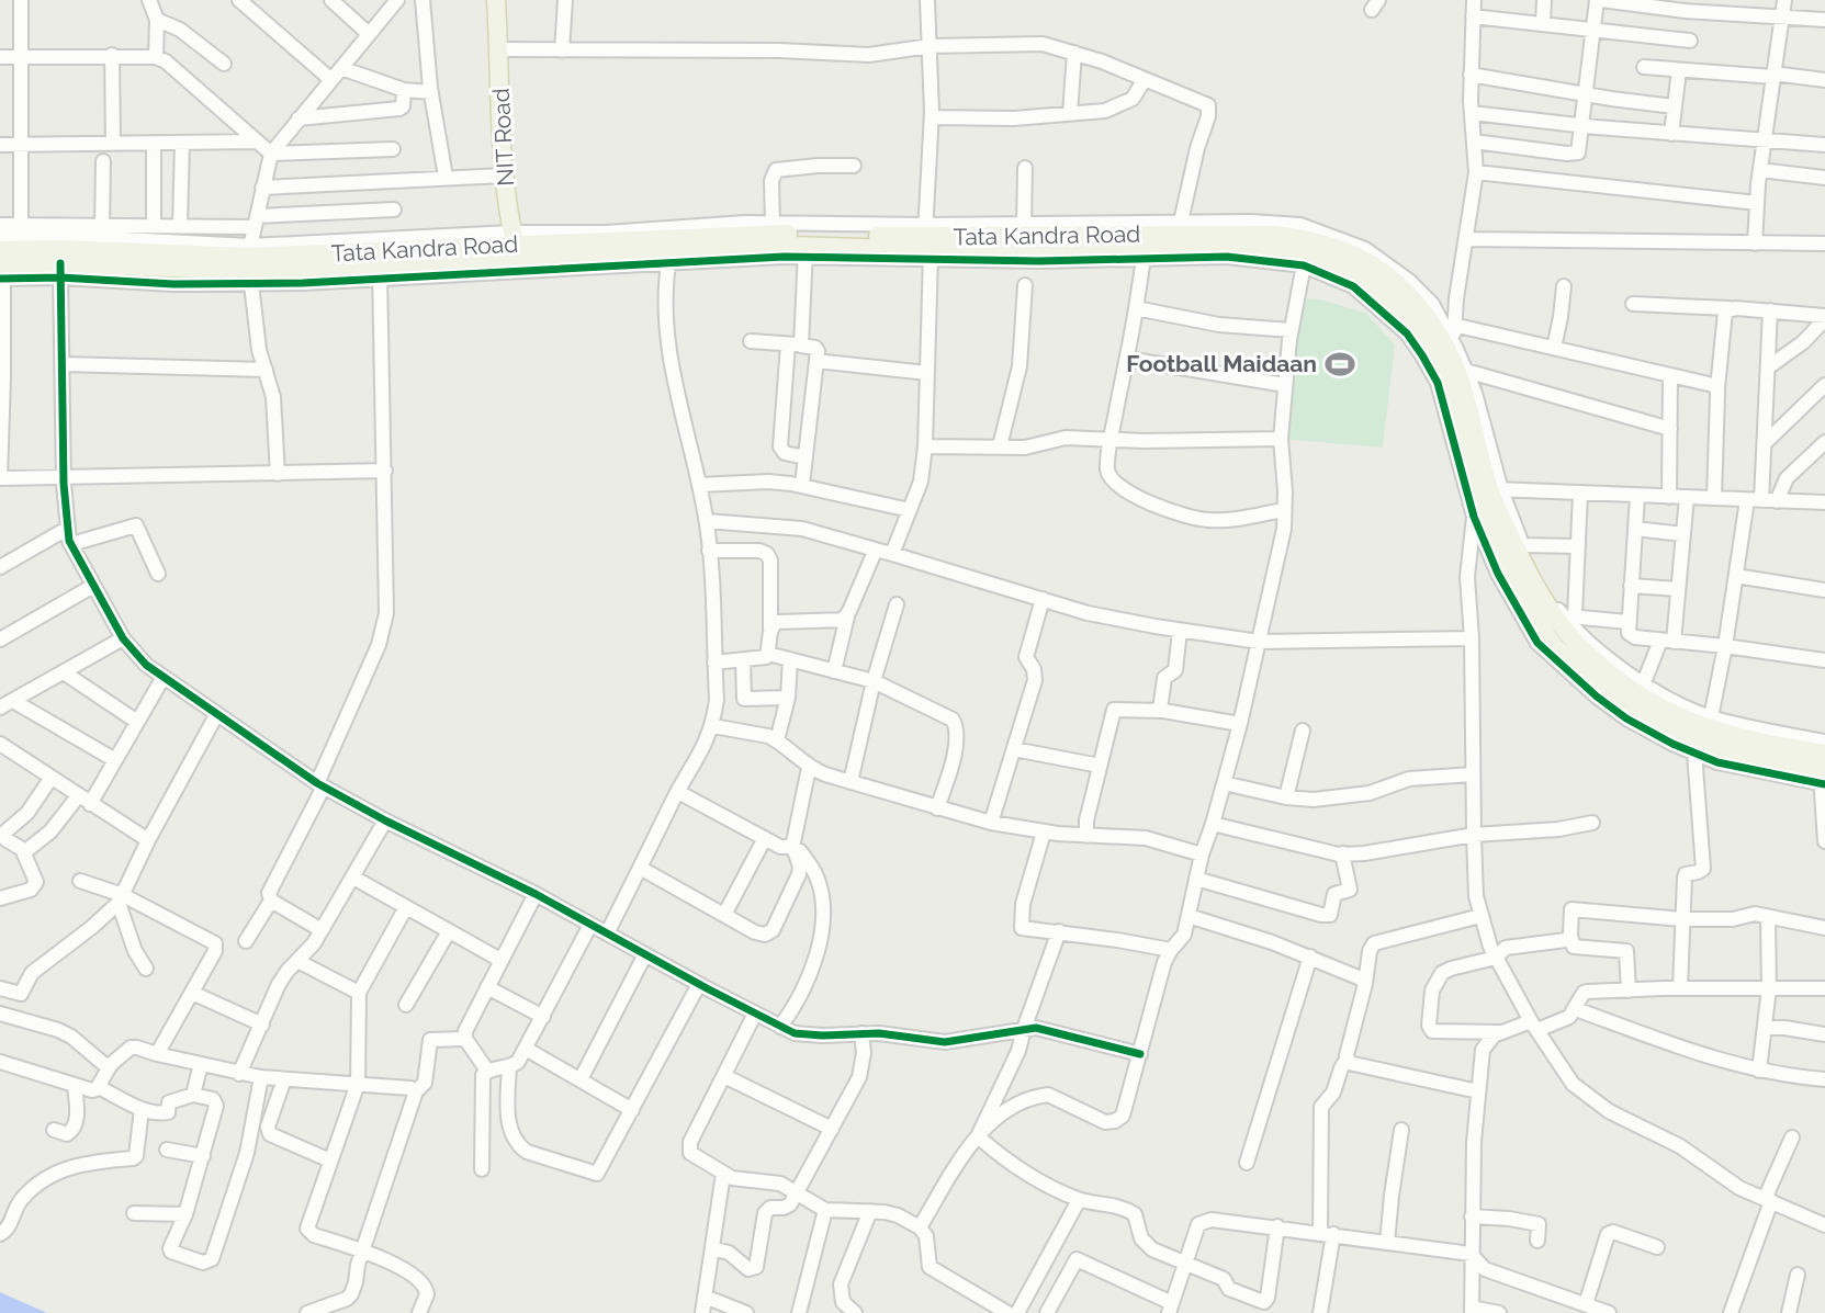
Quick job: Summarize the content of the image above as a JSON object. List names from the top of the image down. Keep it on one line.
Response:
{"streets":{"main road":["NIT Road","Tata Kandra Road"]},"crossings":[["NIT Road","Tata Kandra Road"]],"places":{"sports":["Football Maidaan"]}}
